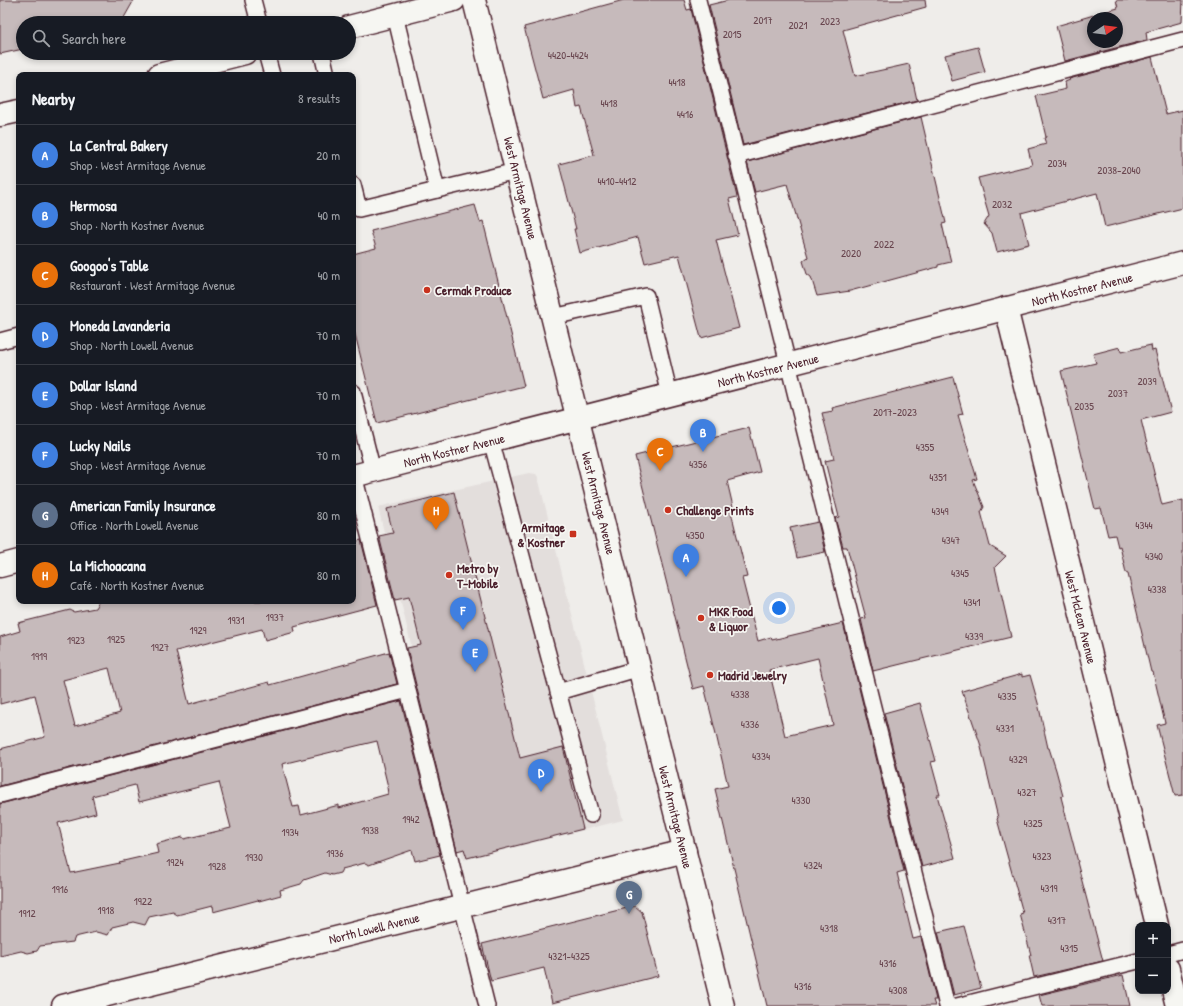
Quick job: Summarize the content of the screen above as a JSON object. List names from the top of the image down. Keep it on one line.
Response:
{"streets":{"street":["West Armitage Avenue","North Kostner Avenue","West McLean Avenue","North Lowell Avenue"]},"crossings":[["West Armitage Avenue","North Kostner Avenue"],["West Armitage Avenue","North Lowell Avenue"],["North Kostner Avenue","West McLean Avenue"]],"places":{"other":["Cermak Produce","Challenge Prints","Metro by T-Mobile","MKR Food & Liquor","Madrid Jewelry"],"transit":["Armitage & Kostner"]},"house_numbers":["2017","2023","2021","2015","4420-4424","4418","4418","4416","2034","2038-2040","4410-4412","2032","2022","2020","2039","2037","2035","2017-2023","4355","4356","4351","4349","4344","4350","4347","4340","4345","4338","4341","1937","1931","1929","4339","1925","1923","1927","1919","4338","4335","4336","4331","4334","4329","4327","4330","1942","4325","1938","1934","1936","4323","1930","1924","4324","1928","4319","1916","1922","1918","1912","4317","4318","4315","4321-4325","4316","4316","4308"],"north":"right","page":{"search":"Search here","heading":["Nearby","8 results"],"list":[{"mark":"A","name":"La Central Bakery","note":"Shop · West Armitage Avenue","value":"20 m"},{"mark":"B","name":"Hermosa","note":"Shop · North Kostner Avenue","value":"40 m"},{"mark":"C","name":"Googoo's Table","note":"Restaurant · West Armitage Avenue","value":"40 m"},{"mark":"D","name":"Moneda Lavanderia","note":"Shop · North Lowell Avenue","value":"70 m"},{"mark":"E","name":"Dollar Island","note":"Shop · West Armitage Avenue","value":"70 m"},{"mark":"F","name":"Lucky Nails","note":"Shop · West Armitage Avenue","value":"70 m"},{"mark":"G","name":"American Family Insurance","note":"Office · North Lowell Avenue","value":"80 m"},{"mark":"H","name":"La Michoacana","note":"Café · North Kostner Avenue","value":"80 m"}],"pins":["B","C","H","A","F","E","D","G"],"map_buttons":["+","−"]}}
